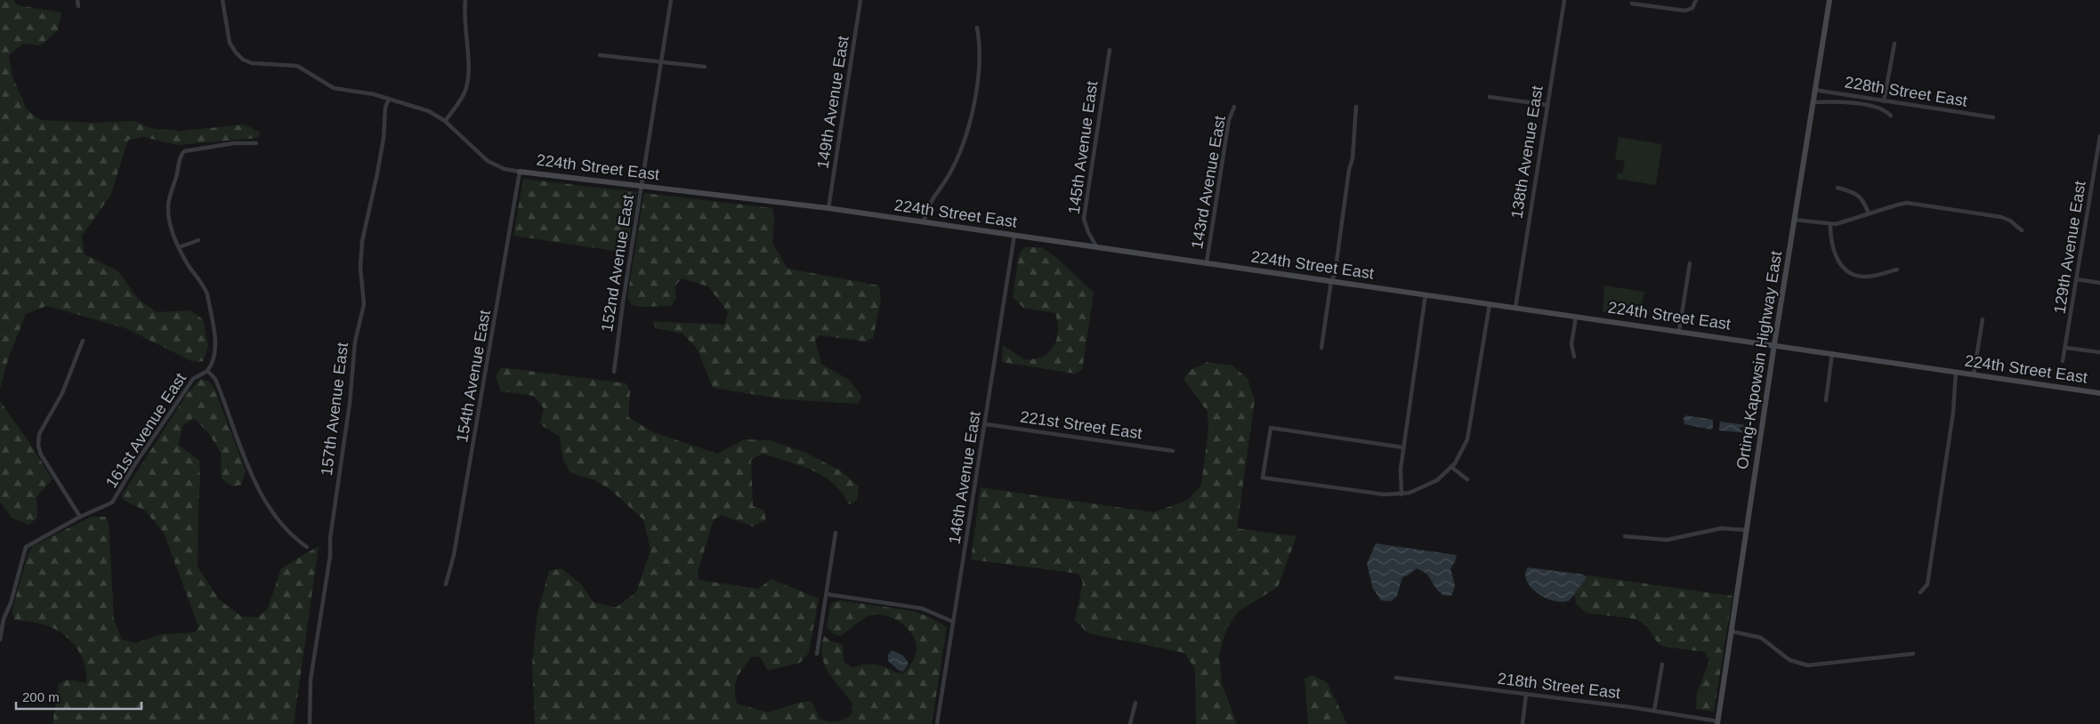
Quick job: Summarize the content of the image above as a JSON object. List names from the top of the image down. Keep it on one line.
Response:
{"streets":{"street":["228th Street East","149th Avenue East","145th Avenue East","138th Avenue East","224th Street East","143rd Avenue East","129th Avenue East","152nd Avenue East","Orting-Kapowsin Highway East","154th Avenue East","157th Avenue East","221st Street East","161st Avenue East","146th Avenue East","218th Street East"]},"crossings":[["228th Street East","Orting-Kapowsin Highway East"],["149th Avenue East","224th Street East"],["145th Avenue East","224th Street East"],["138th Avenue East","224th Street East"],["224th Street East","143rd Avenue East"],["224th Street East","152nd Avenue East"],["224th Street East","Orting-Kapowsin Highway East"],["224th Street East","154th Avenue East"],["224th Street East","146th Avenue East"],["Orting-Kapowsin Highway East","218th Street East"],["221st Street East","146th Avenue East"]],"scale_bar":"200 m"}
